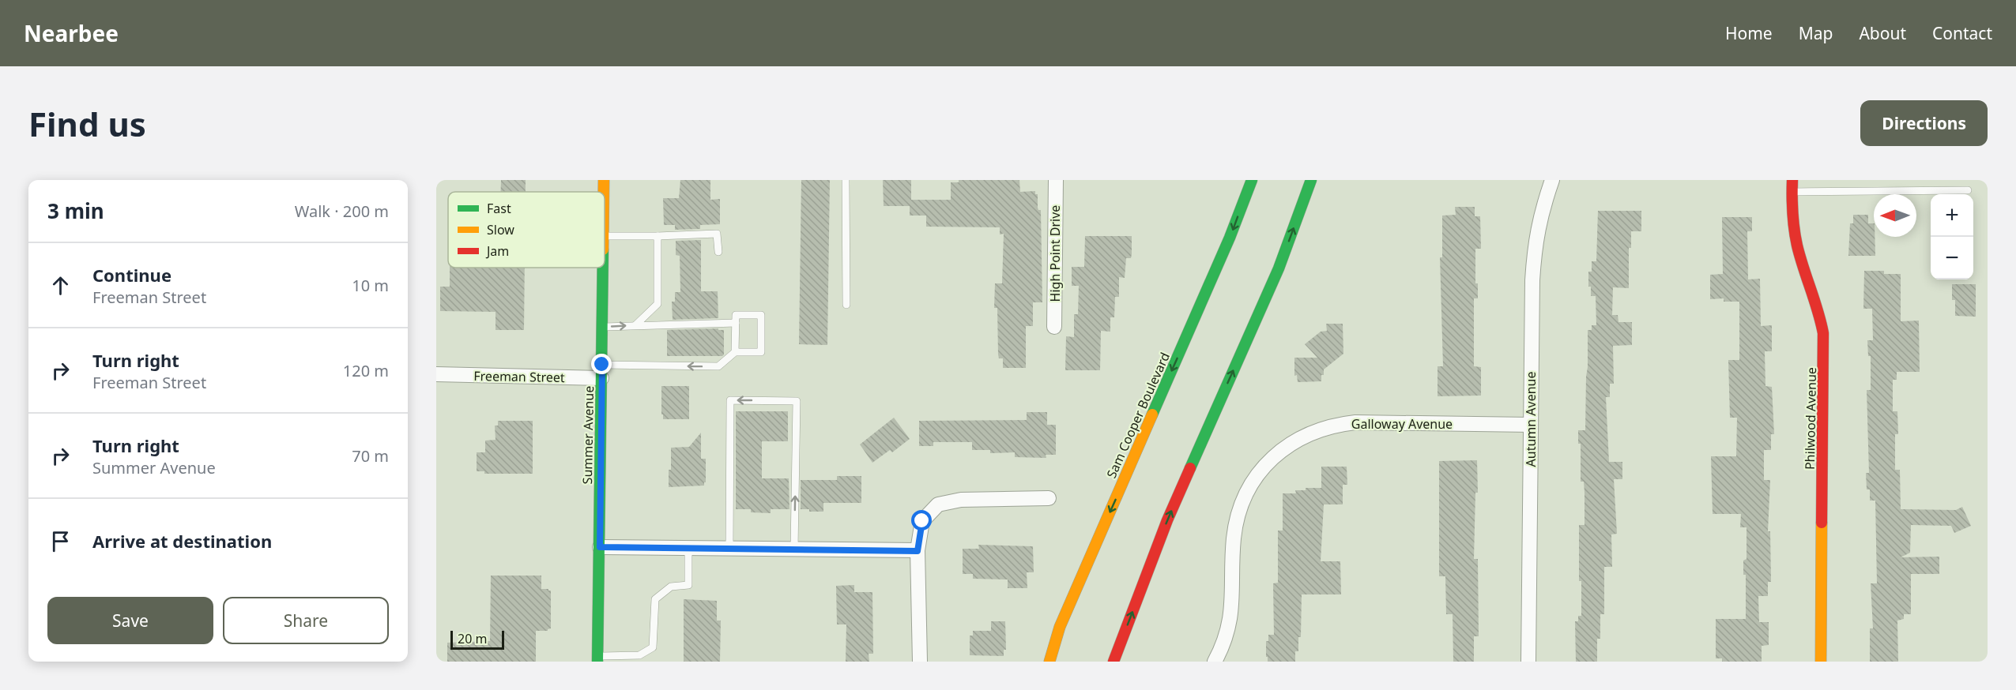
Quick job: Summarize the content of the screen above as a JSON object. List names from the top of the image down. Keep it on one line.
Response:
{"streets":{"main road":["Sam Cooper Boulevard","Philwood Avenue","Summer Avenue"],"street":["High Point Drive","Freeman Street","Autumn Avenue","Galloway Avenue"]},"crossings":[["Freeman Street","Summer Avenue"],["Autumn Avenue","Galloway Avenue"]],"legend":["Fast","Slow","Jam"],"scale_bar":"20 m","north":"left","page":{"header":"Nearbee","nav":["Home","Map","About","Contact"],"buttons":["Directions",["Save","Share"]],"title":"Find us","heading":["3 min","Walk · 200 m"],"map_buttons":["+","−"],"list":[["Continue","Freeman Street","10 m"],["Turn right","Freeman Street","120 m"],["Turn right","Summer Avenue","70 m"],"Arrive at destination"],"scale":"20 m"}}
